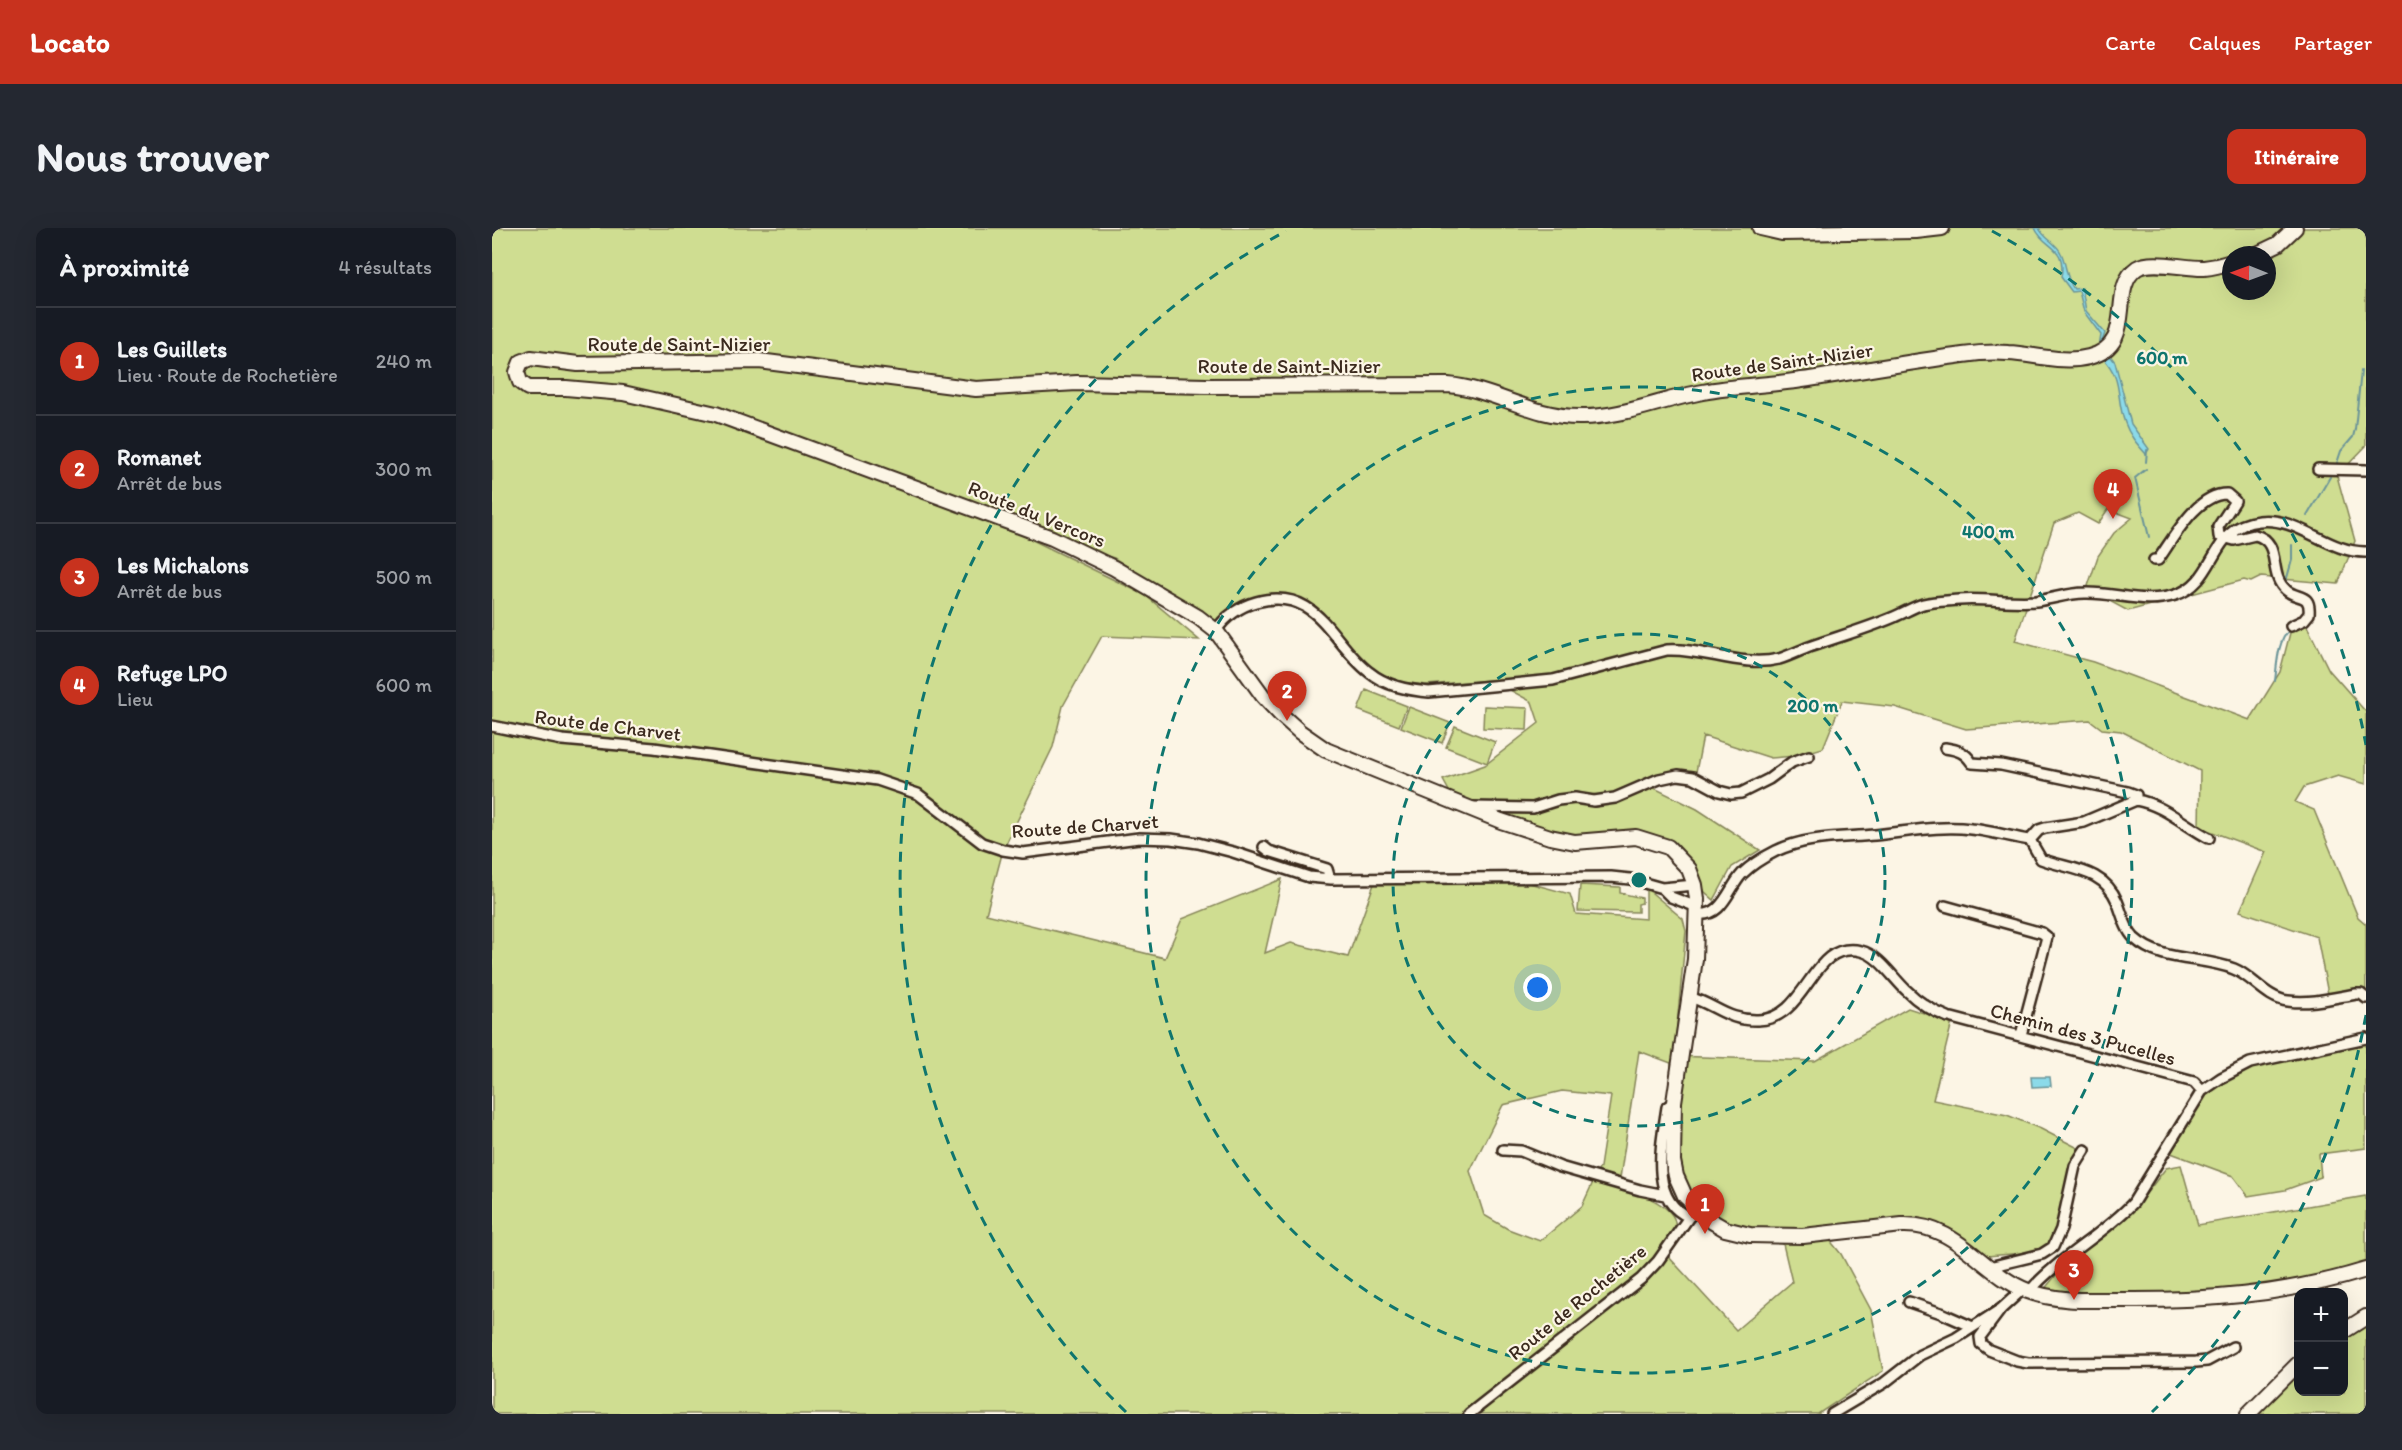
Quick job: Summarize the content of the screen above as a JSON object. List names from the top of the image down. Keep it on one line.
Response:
{"streets":{"main road":["Route de Saint-Nizier","Route du Vercors"],"street":["Route de Charvet","Chemin des 3 Pucelles","Route de Rochetière"]},"crossings":[["Route de Saint-Nizier","Route du Vercors"],["Route du Vercors","Route de Charvet"]],"north":"left","page":{"header":"Locato","nav":["Carte","Calques","Partager"],"buttons":"Itinéraire","title":"Nous trouver","heading":["À proximité","4 résultats"],"list":[{"mark":"1","name":"Les Guillets","note":"Lieu · Route de Rochetière","value":"240 m"},{"mark":"2","name":"Romanet","note":"Arrêt de bus","value":"300 m"},{"mark":"3","name":"Les Michalons","note":"Arrêt de bus","value":"500 m"},{"mark":"4","name":"Refuge LPO","note":"Lieu","value":"600 m"}],"pins":["4","2","1","3"],"map_buttons":["+","−"]},"rings":["600 m","400 m","200 m"]}
